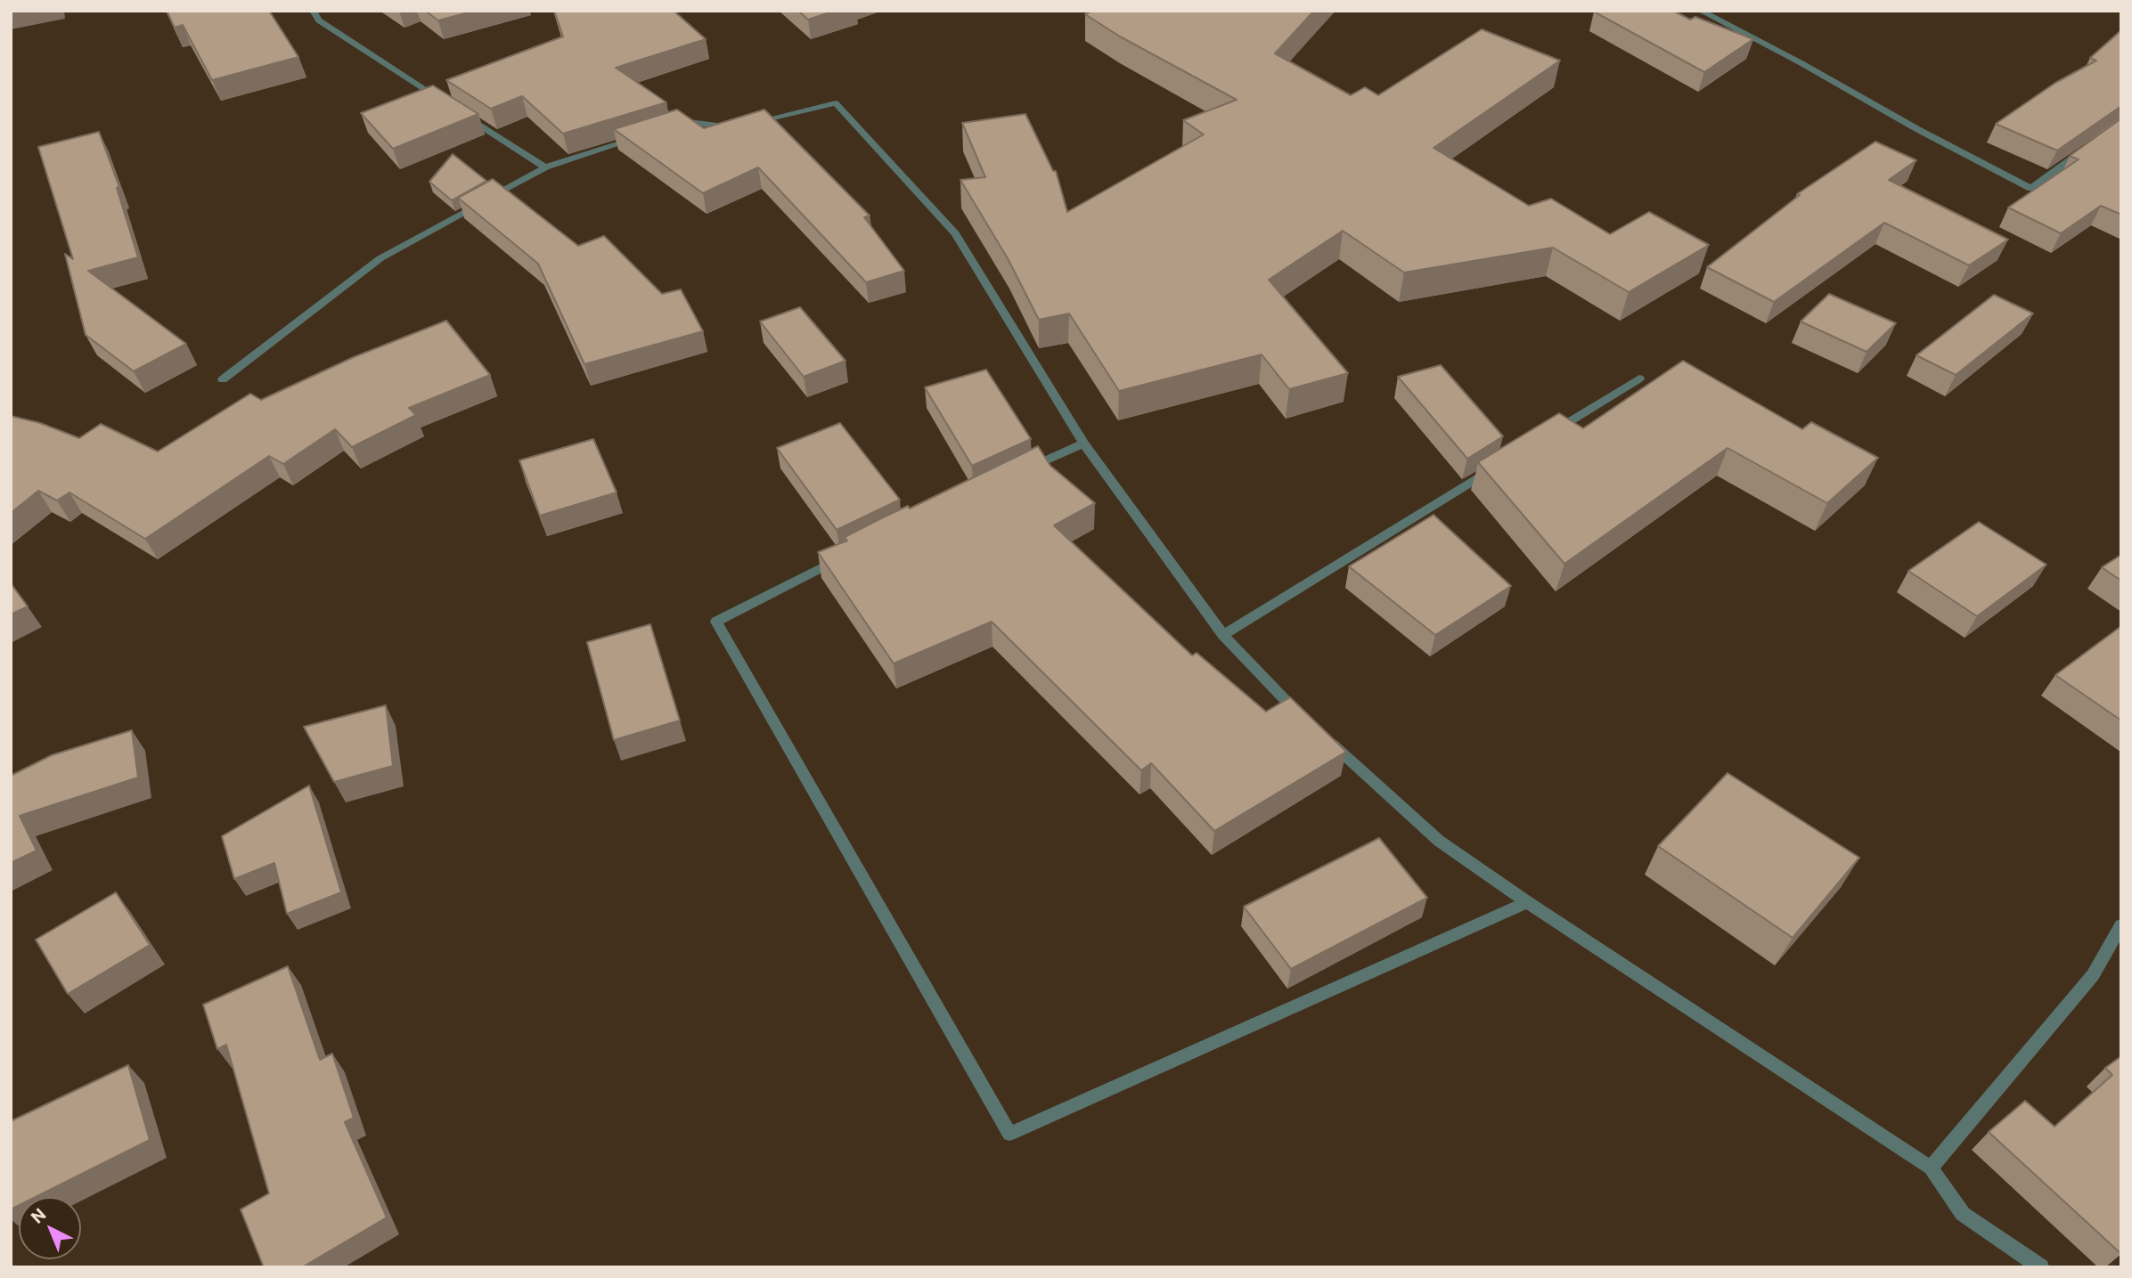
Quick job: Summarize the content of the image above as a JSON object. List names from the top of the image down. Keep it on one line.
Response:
{"north":"top left"}
